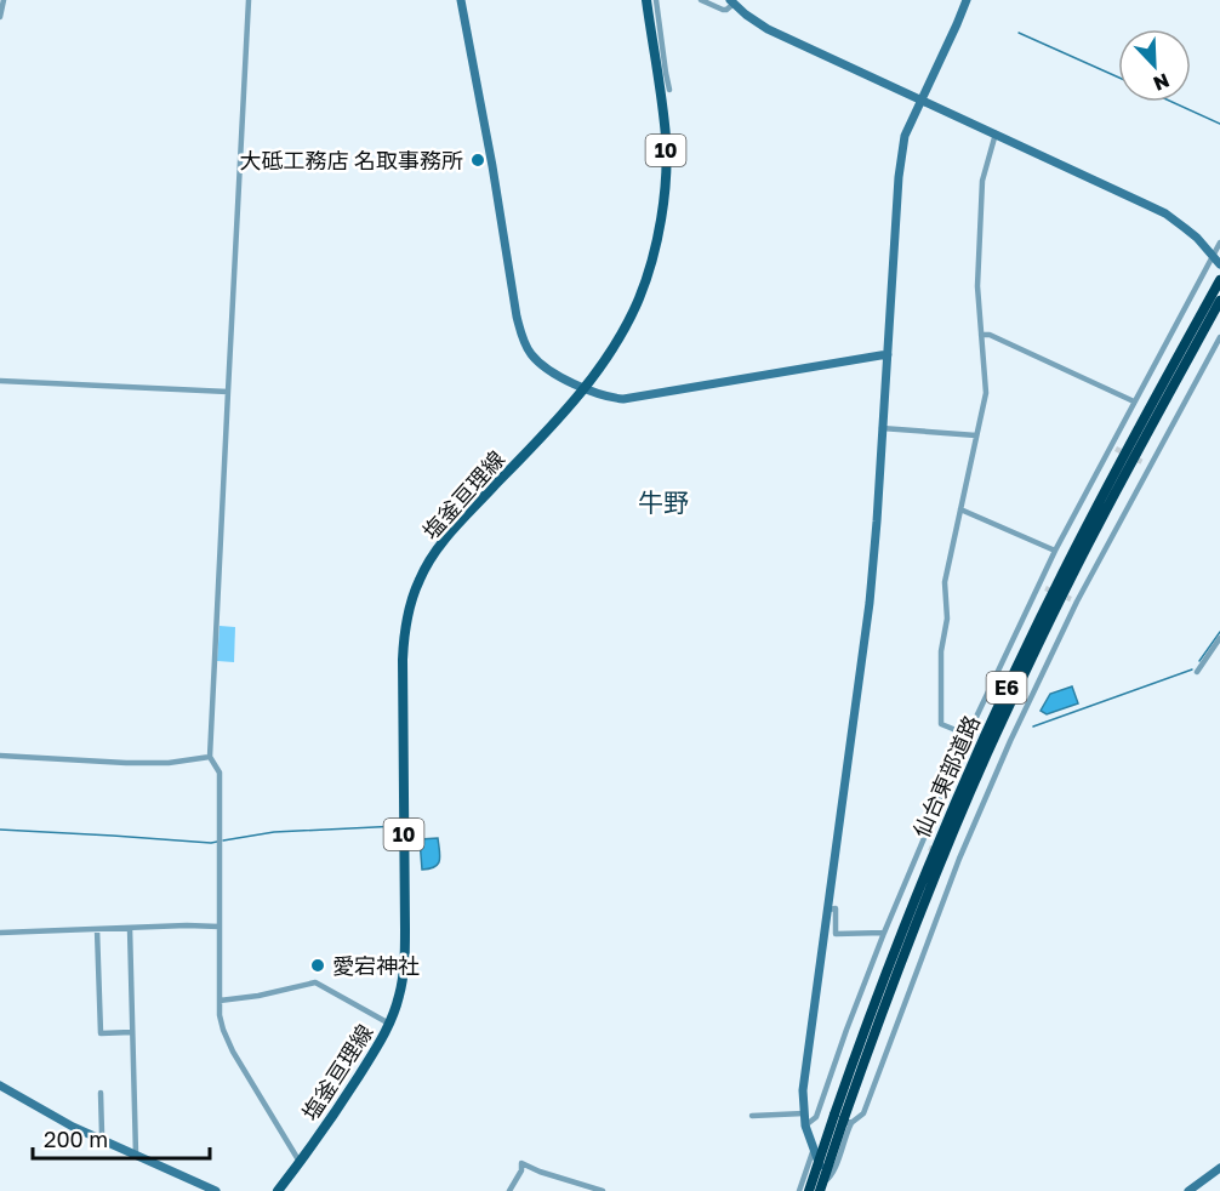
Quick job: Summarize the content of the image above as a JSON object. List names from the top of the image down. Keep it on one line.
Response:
{"streets":{"highway":["E6","仙台東部道路"],"main road":["10","塩釜亘理線"]},"districts":["牛野"],"places":["大砥工務店 名取事務所","愛宕神社"],"scale_bar":"200 m","north":"bottom right"}
